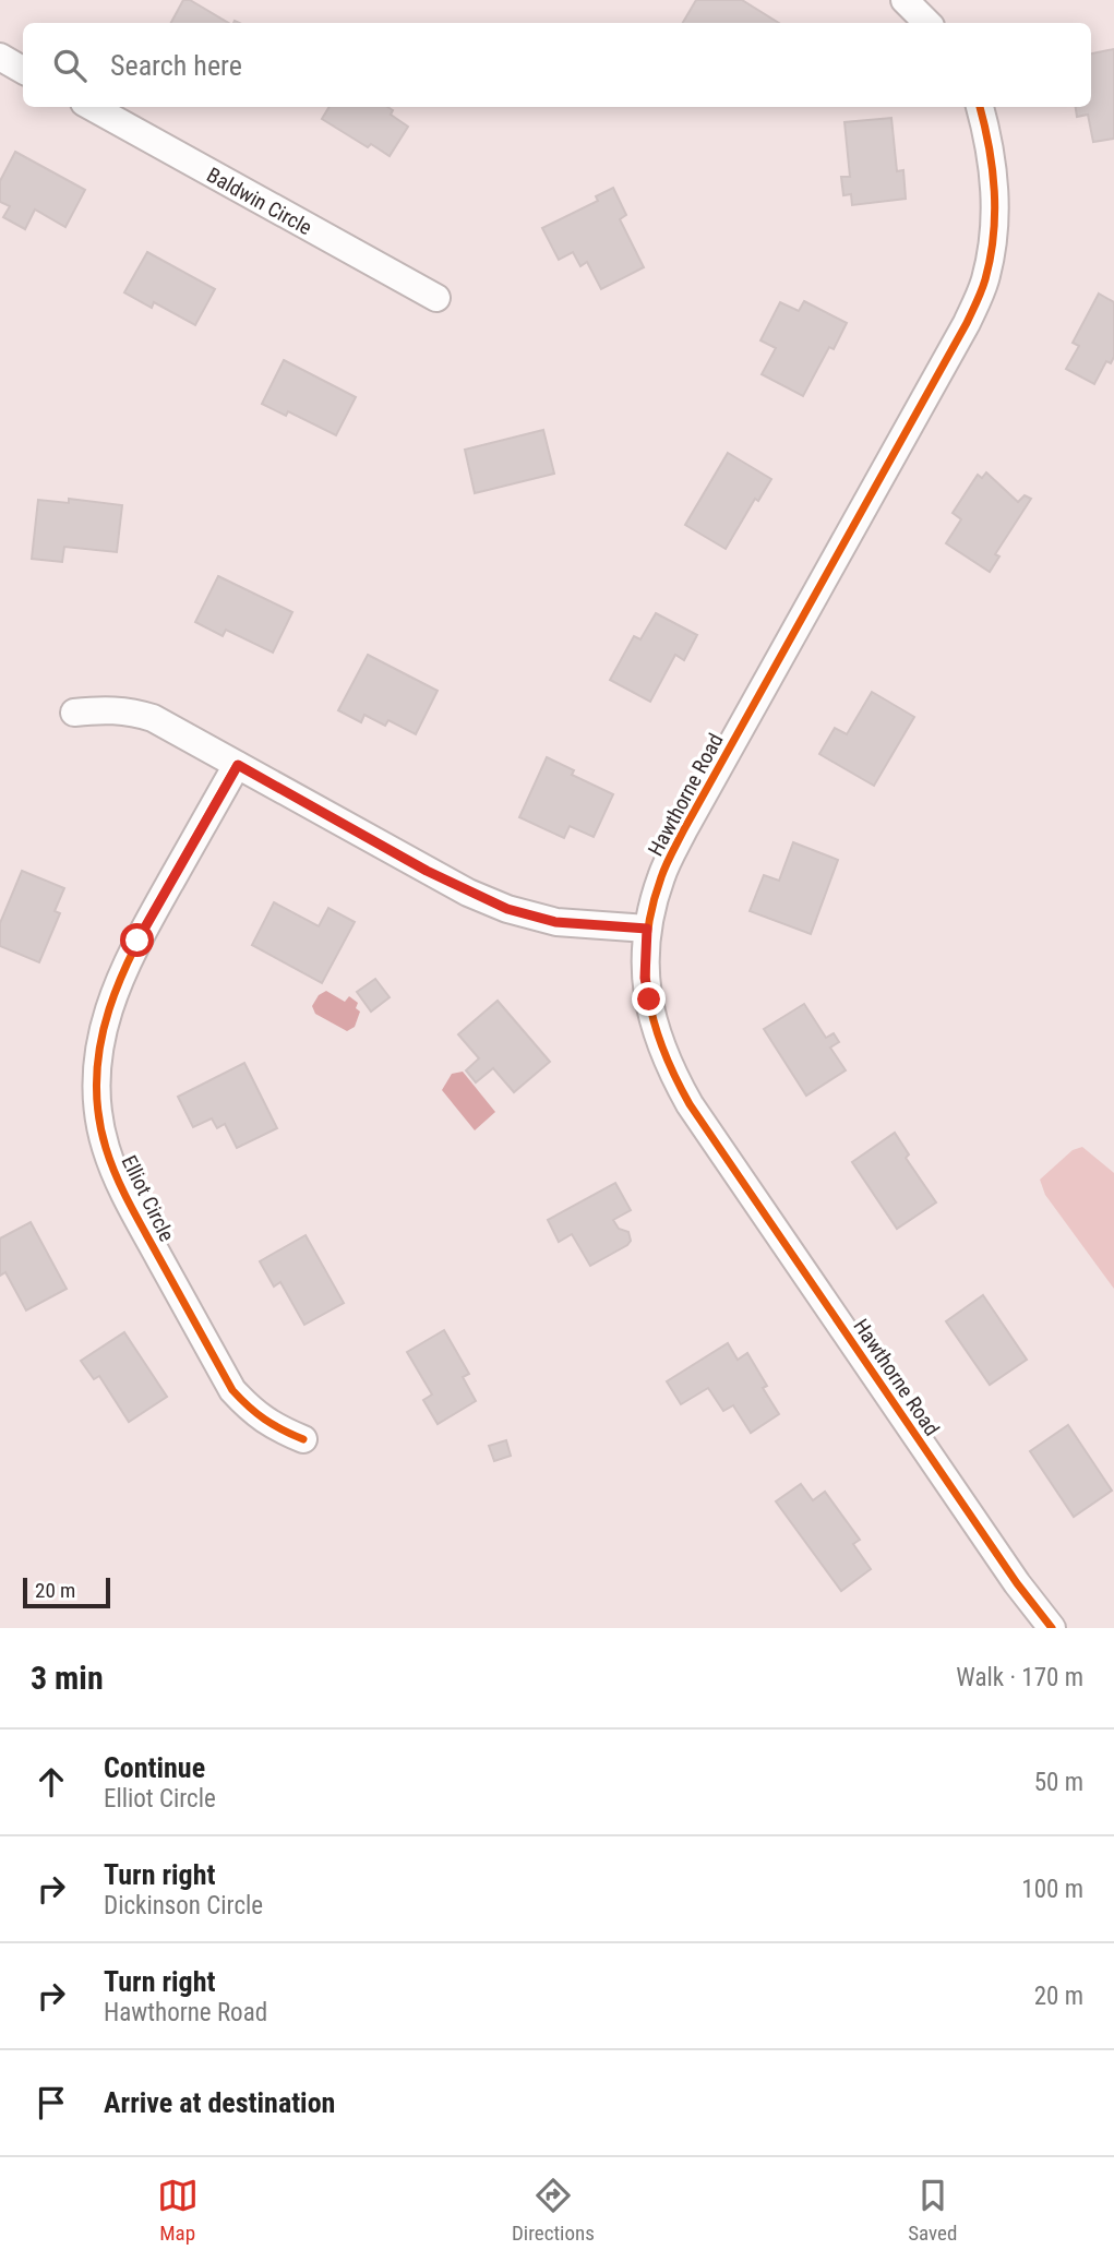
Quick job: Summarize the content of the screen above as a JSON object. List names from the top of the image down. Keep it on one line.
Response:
{"streets":{"street":["Baldwin Circle","Hawthorne Road","Elliot Circle"]},"scale_bar":"20 m","page":{"search":"Search here","scale":"20 m","heading":["3 min","Walk · 170 m"],"list":[["Continue","Elliot Circle","50 m"],["Turn right","Dickinson Circle","100 m"],["Turn right","Hawthorne Road","20 m"],"Arrive at destination"],"nav":["Map","Directions","Saved"]}}
